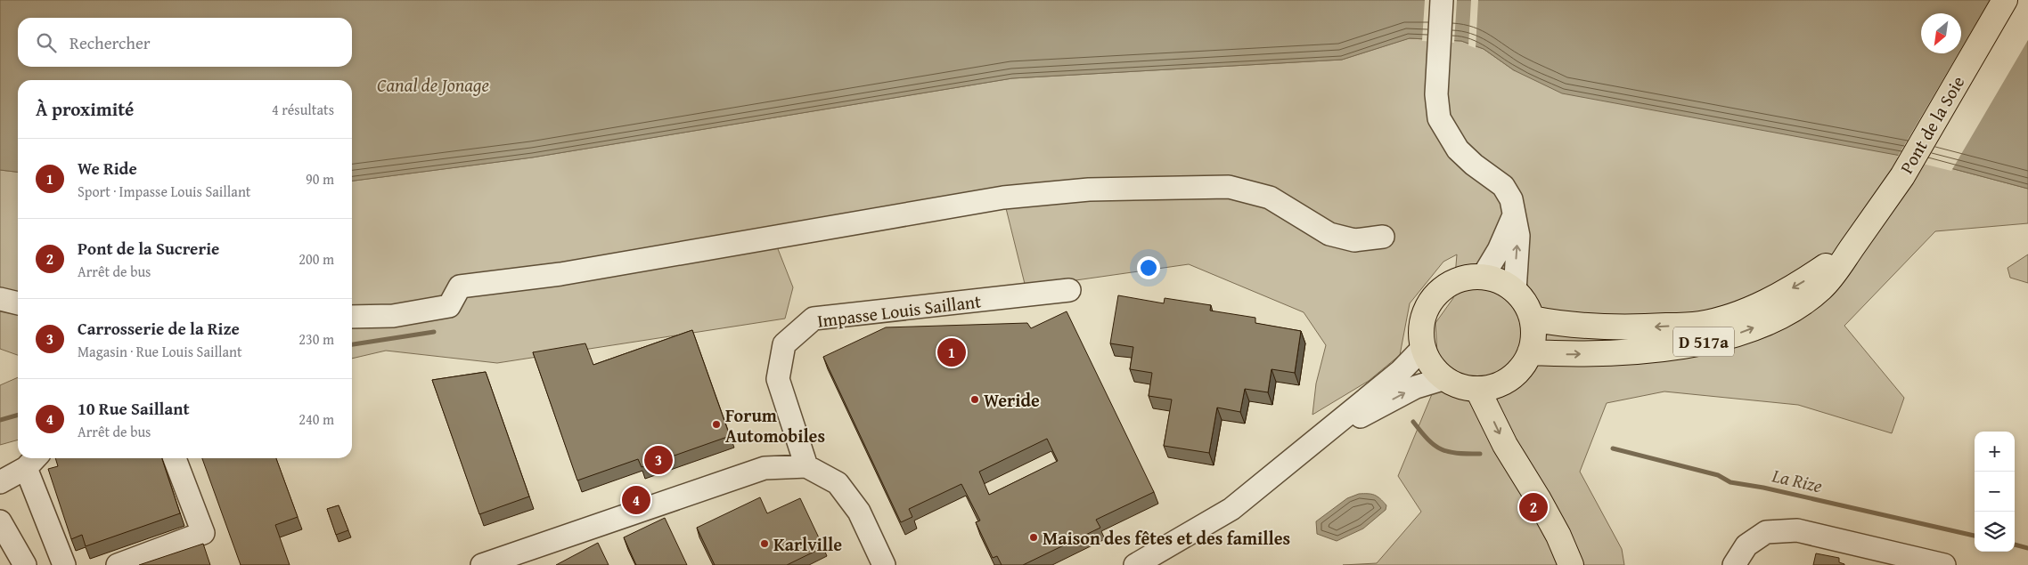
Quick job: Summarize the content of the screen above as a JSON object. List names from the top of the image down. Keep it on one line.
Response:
{"streets":{"main road":["Pont de la Soie","D 517a"],"street":["Impasse Louis Saillant"]},"crossings":[["Pont de la Soie","D 517a"]],"water":["Canal de Jonage","La Rize"],"places":["Weride","Forum Automobiles","Maison des fêtes et des familles","Karlville"],"north":"bottom left","page":{"search":"Rechercher","heading":["À proximité","4 résultats"],"list":[{"mark":"1","name":"We Ride","note":"Sport · Impasse Louis Saillant","value":"90 m"},{"mark":"2","name":"Pont de la Sucrerie","note":"Arrêt de bus","value":"200 m"},{"mark":"3","name":"Carrosserie de la Rize","note":"Magasin · Rue Louis Saillant","value":"230 m"},{"mark":"4","name":"10 Rue Saillant","note":"Arrêt de bus","value":"240 m"}],"pins":["1","3","4","2"],"map_buttons":["+","−"]}}
